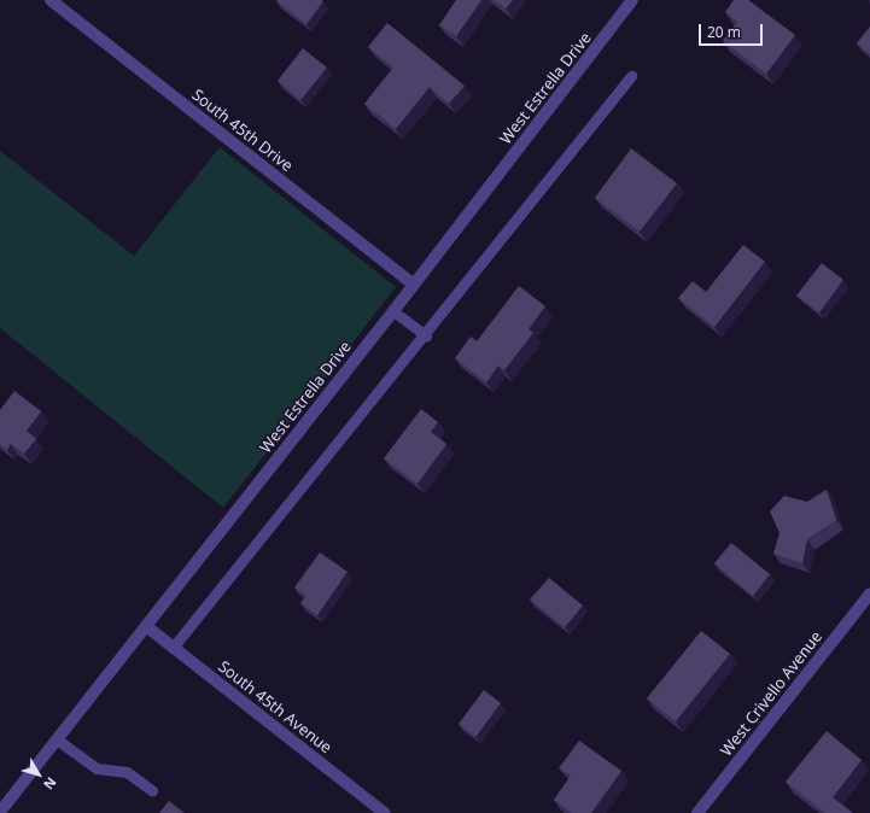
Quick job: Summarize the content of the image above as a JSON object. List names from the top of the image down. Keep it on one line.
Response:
{"streets":{"street":["West Estrella Drive","South 45th Drive","West Crivello Avenue","South 45th Avenue"]},"crossings":[["West Estrella Drive","South 45th Drive"],["West Estrella Drive","South 45th Avenue"]],"scale_bar":"20 m","north":"bottom right"}
